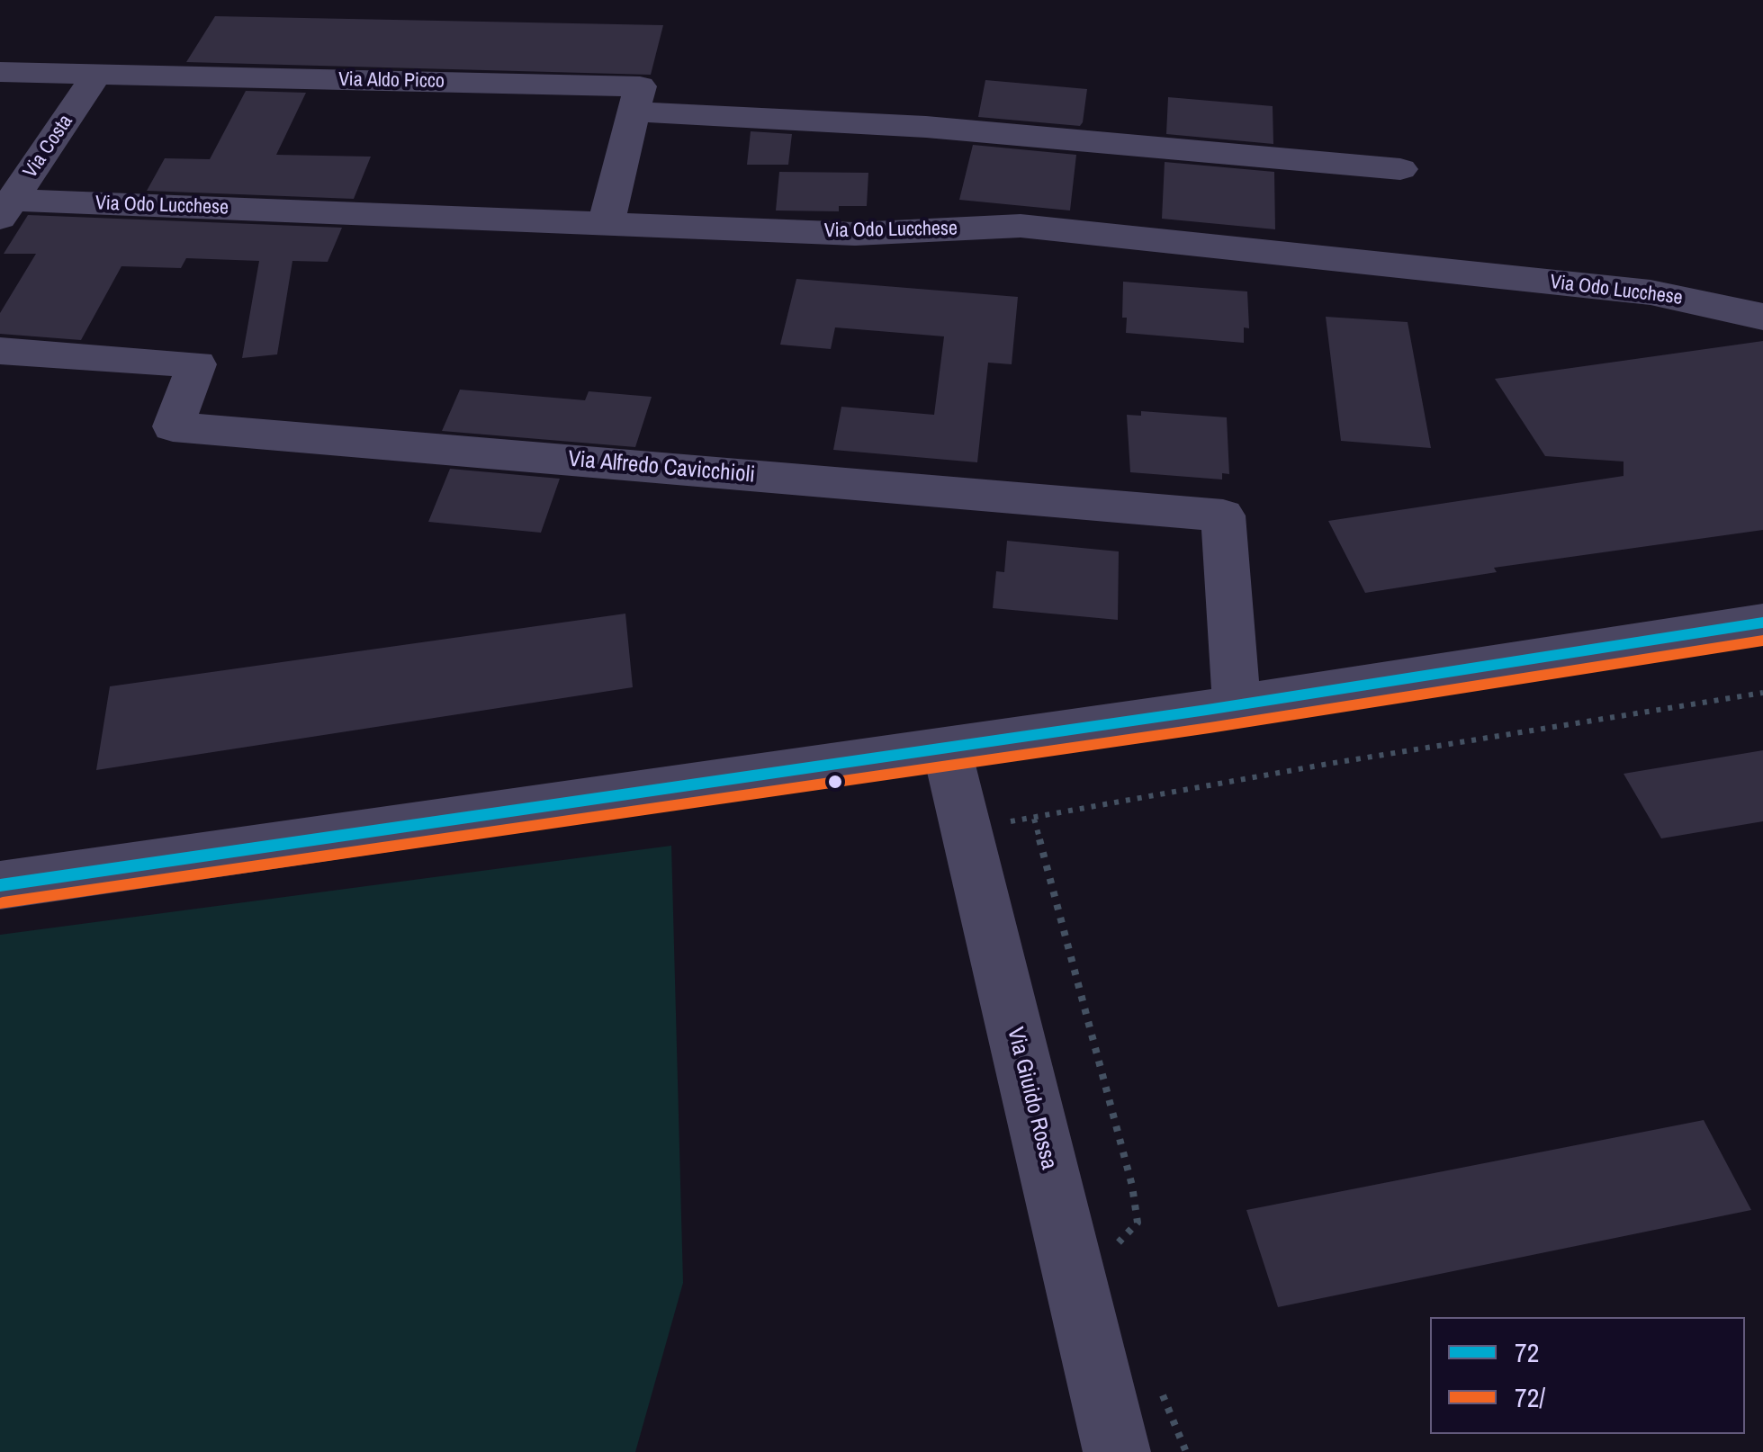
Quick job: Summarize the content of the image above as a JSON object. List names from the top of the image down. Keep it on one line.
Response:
{"streets":{"street":["Via Aldo Picco","Via Costa","Via Odo Lucchese","Via Alfredo Cavicchioli","Via Giuido Rossa"]},"crossings":[["Via Aldo Picco","Via Costa"],["Via Costa","Via Odo Lucchese"]],"lines":["transit line 72","transit line 72/"],"legend":["72","72/"]}
